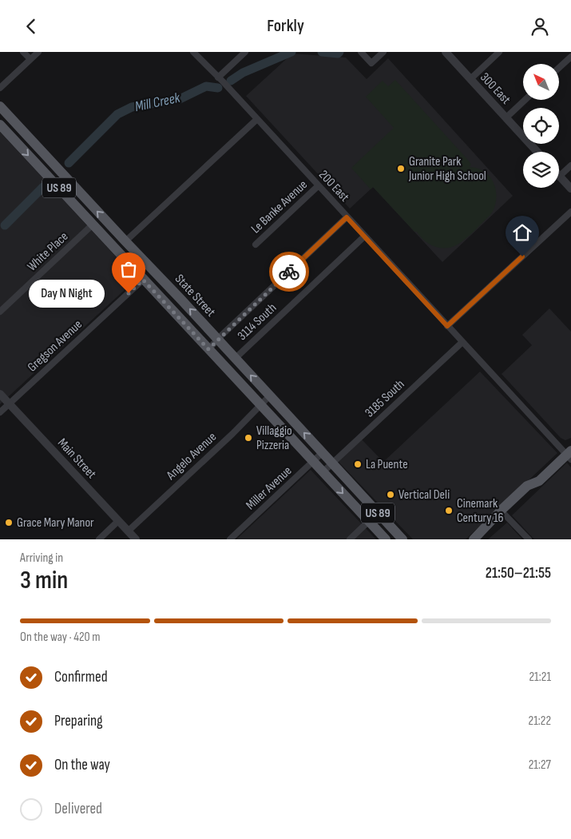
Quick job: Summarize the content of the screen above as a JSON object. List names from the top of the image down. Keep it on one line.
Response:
{"streets":{"main road":["US 89","State Street"],"street":["300 East","200 East","Le Banke Avenue","White Place","3114 South","Gregson Avenue","3185 South","Angelo Avenue","Main Street","Miller Avenue"]},"crossings":[["200 East","Le Banke Avenue"],["200 East","3114 South"],["200 East","3185 South"],["White Place","State Street"],["State Street","3114 South"],["State Street","Gregson Avenue"],["State Street","3185 South"],["State Street","Angelo Avenue"],["State Street","Miller Avenue"],["Gregson Avenue","Main Street"],["Angelo Avenue","Main Street"]],"water":["Mill Creek"],"places":["Granite Park Junior High School","Day N Night","Villaggio Pizzeria","La Puente","Vertical Deli","Cinemark Century 16","Grace Mary Manor"],"north":"top left","page":{"header":"Forkly","bubble":"Day N Night","heading":["3 min","Arriving in","21:50–21:55"],"bar":"On the way · 420 m","list":[["Confirmed","21:21"],["Preparing","21:22"],["On the way","21:27"],"Delivered"]}}
